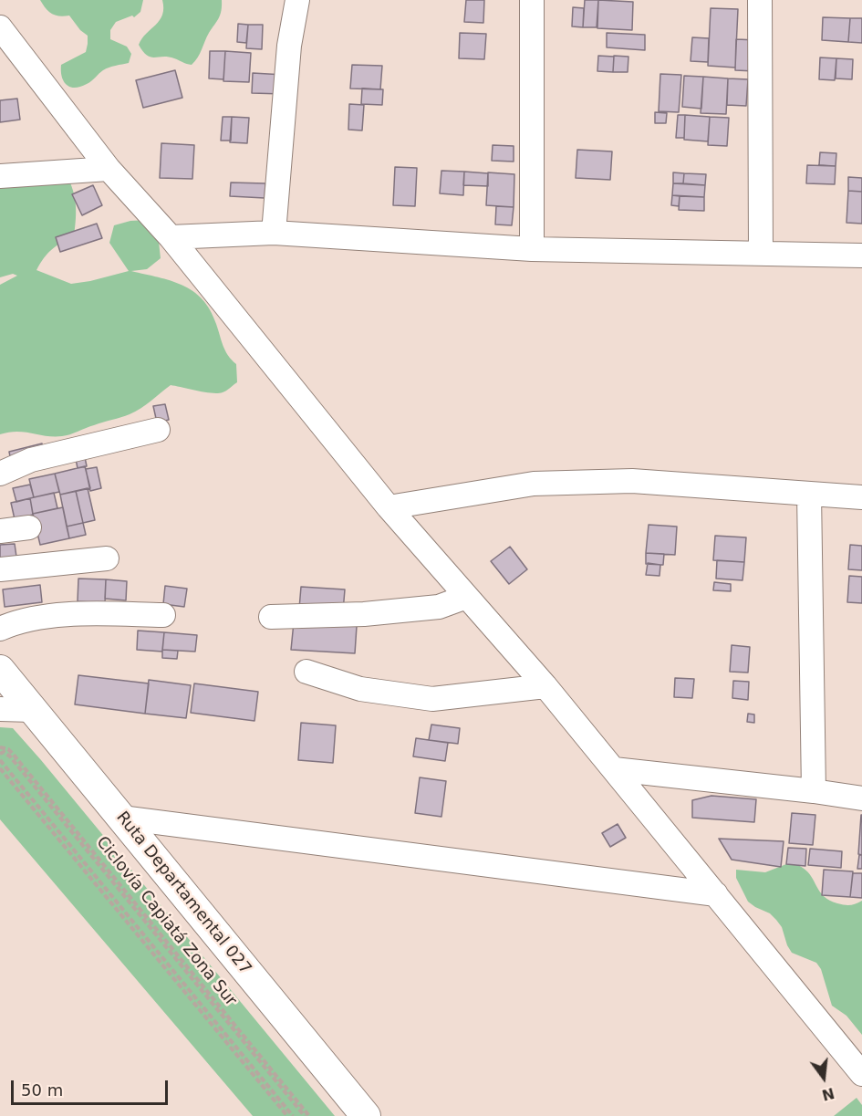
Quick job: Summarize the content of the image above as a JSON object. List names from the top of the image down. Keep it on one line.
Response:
{"streets":{"main road":["Ruta Departamental 027"],"path":["Ciclovía Capiatá Zona Sur"]},"scale_bar":"50 m","north":"bottom"}
